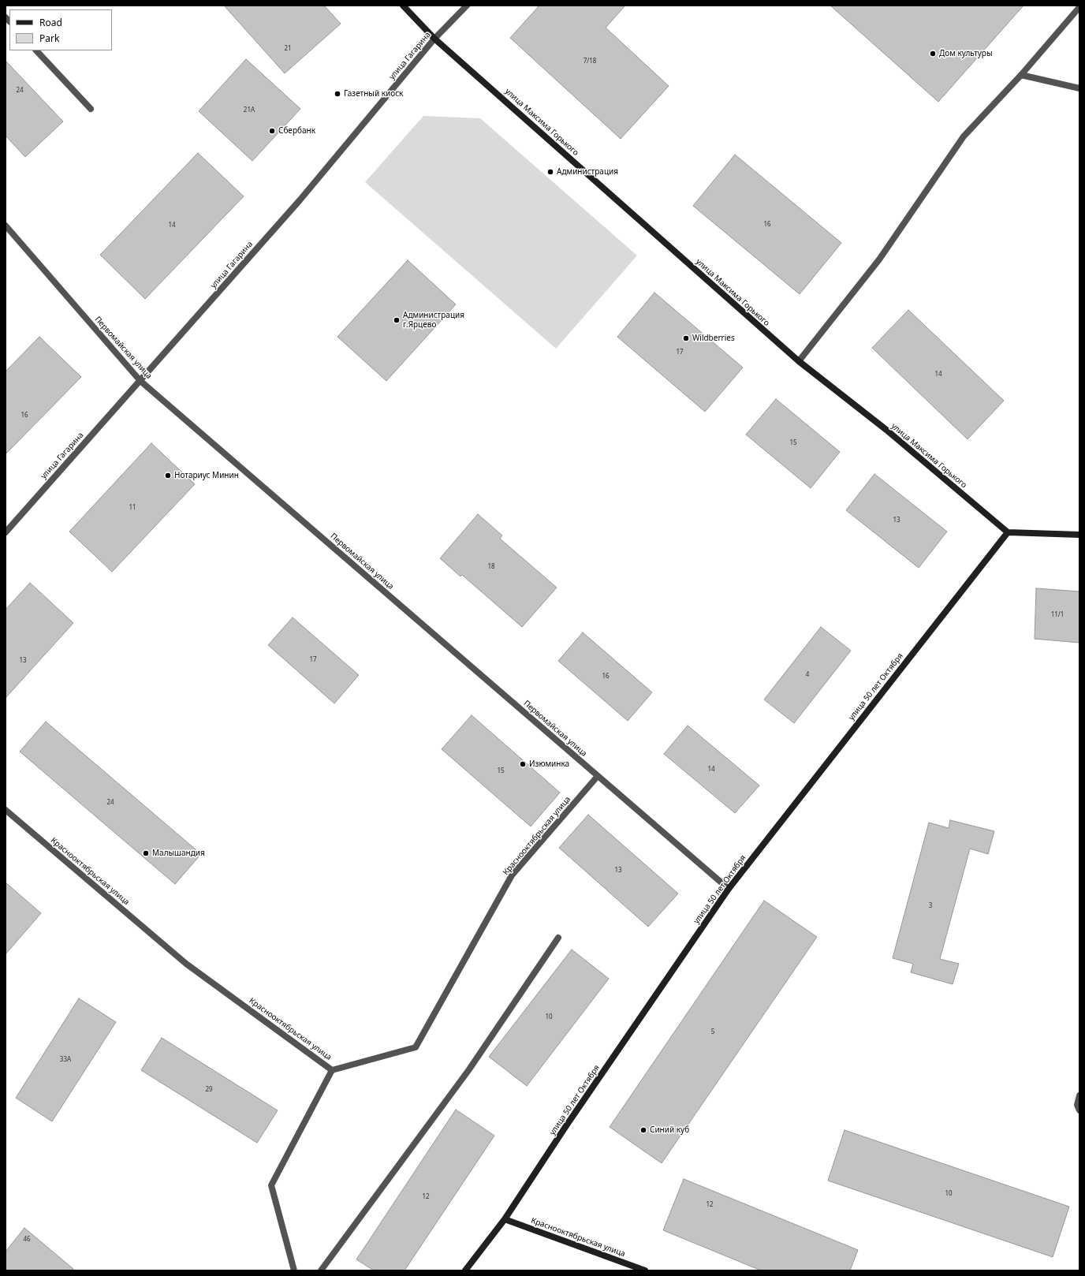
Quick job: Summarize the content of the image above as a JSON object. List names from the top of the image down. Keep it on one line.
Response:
{"streets":{"street":["улица Гагарина","улица Максима Горького","Первомайская улица","улица 50 лет Октября","Краснооктябрьская улица"]},"crossings":[["улица Гагарина","улица Максима Горького"],["улица Гагарина","Первомайская улица"],["улица Максима Горького","улица 50 лет Октября"],["Первомайская улица","улица 50 лет Октября"],["Первомайская улица","Краснооктябрьская улица"],["улица 50 лет Октября","Краснооктябрьская улица"]],"places":["Дом культуры","Газетный киоск","Сбербанк","Администрация","Администрация г.Ярцево","Wildberries","Нотариус Минин","Изюминка","Малышандия","Синий куб"],"house_numbers":["21","7/18","24","21А","16","14","17","14","16","15","11","13","18","11/1","17","13","4","16","14","15","24","13","3","10","5","33А","29","10","12","12","46"],"legend":["Road","Park"]}
